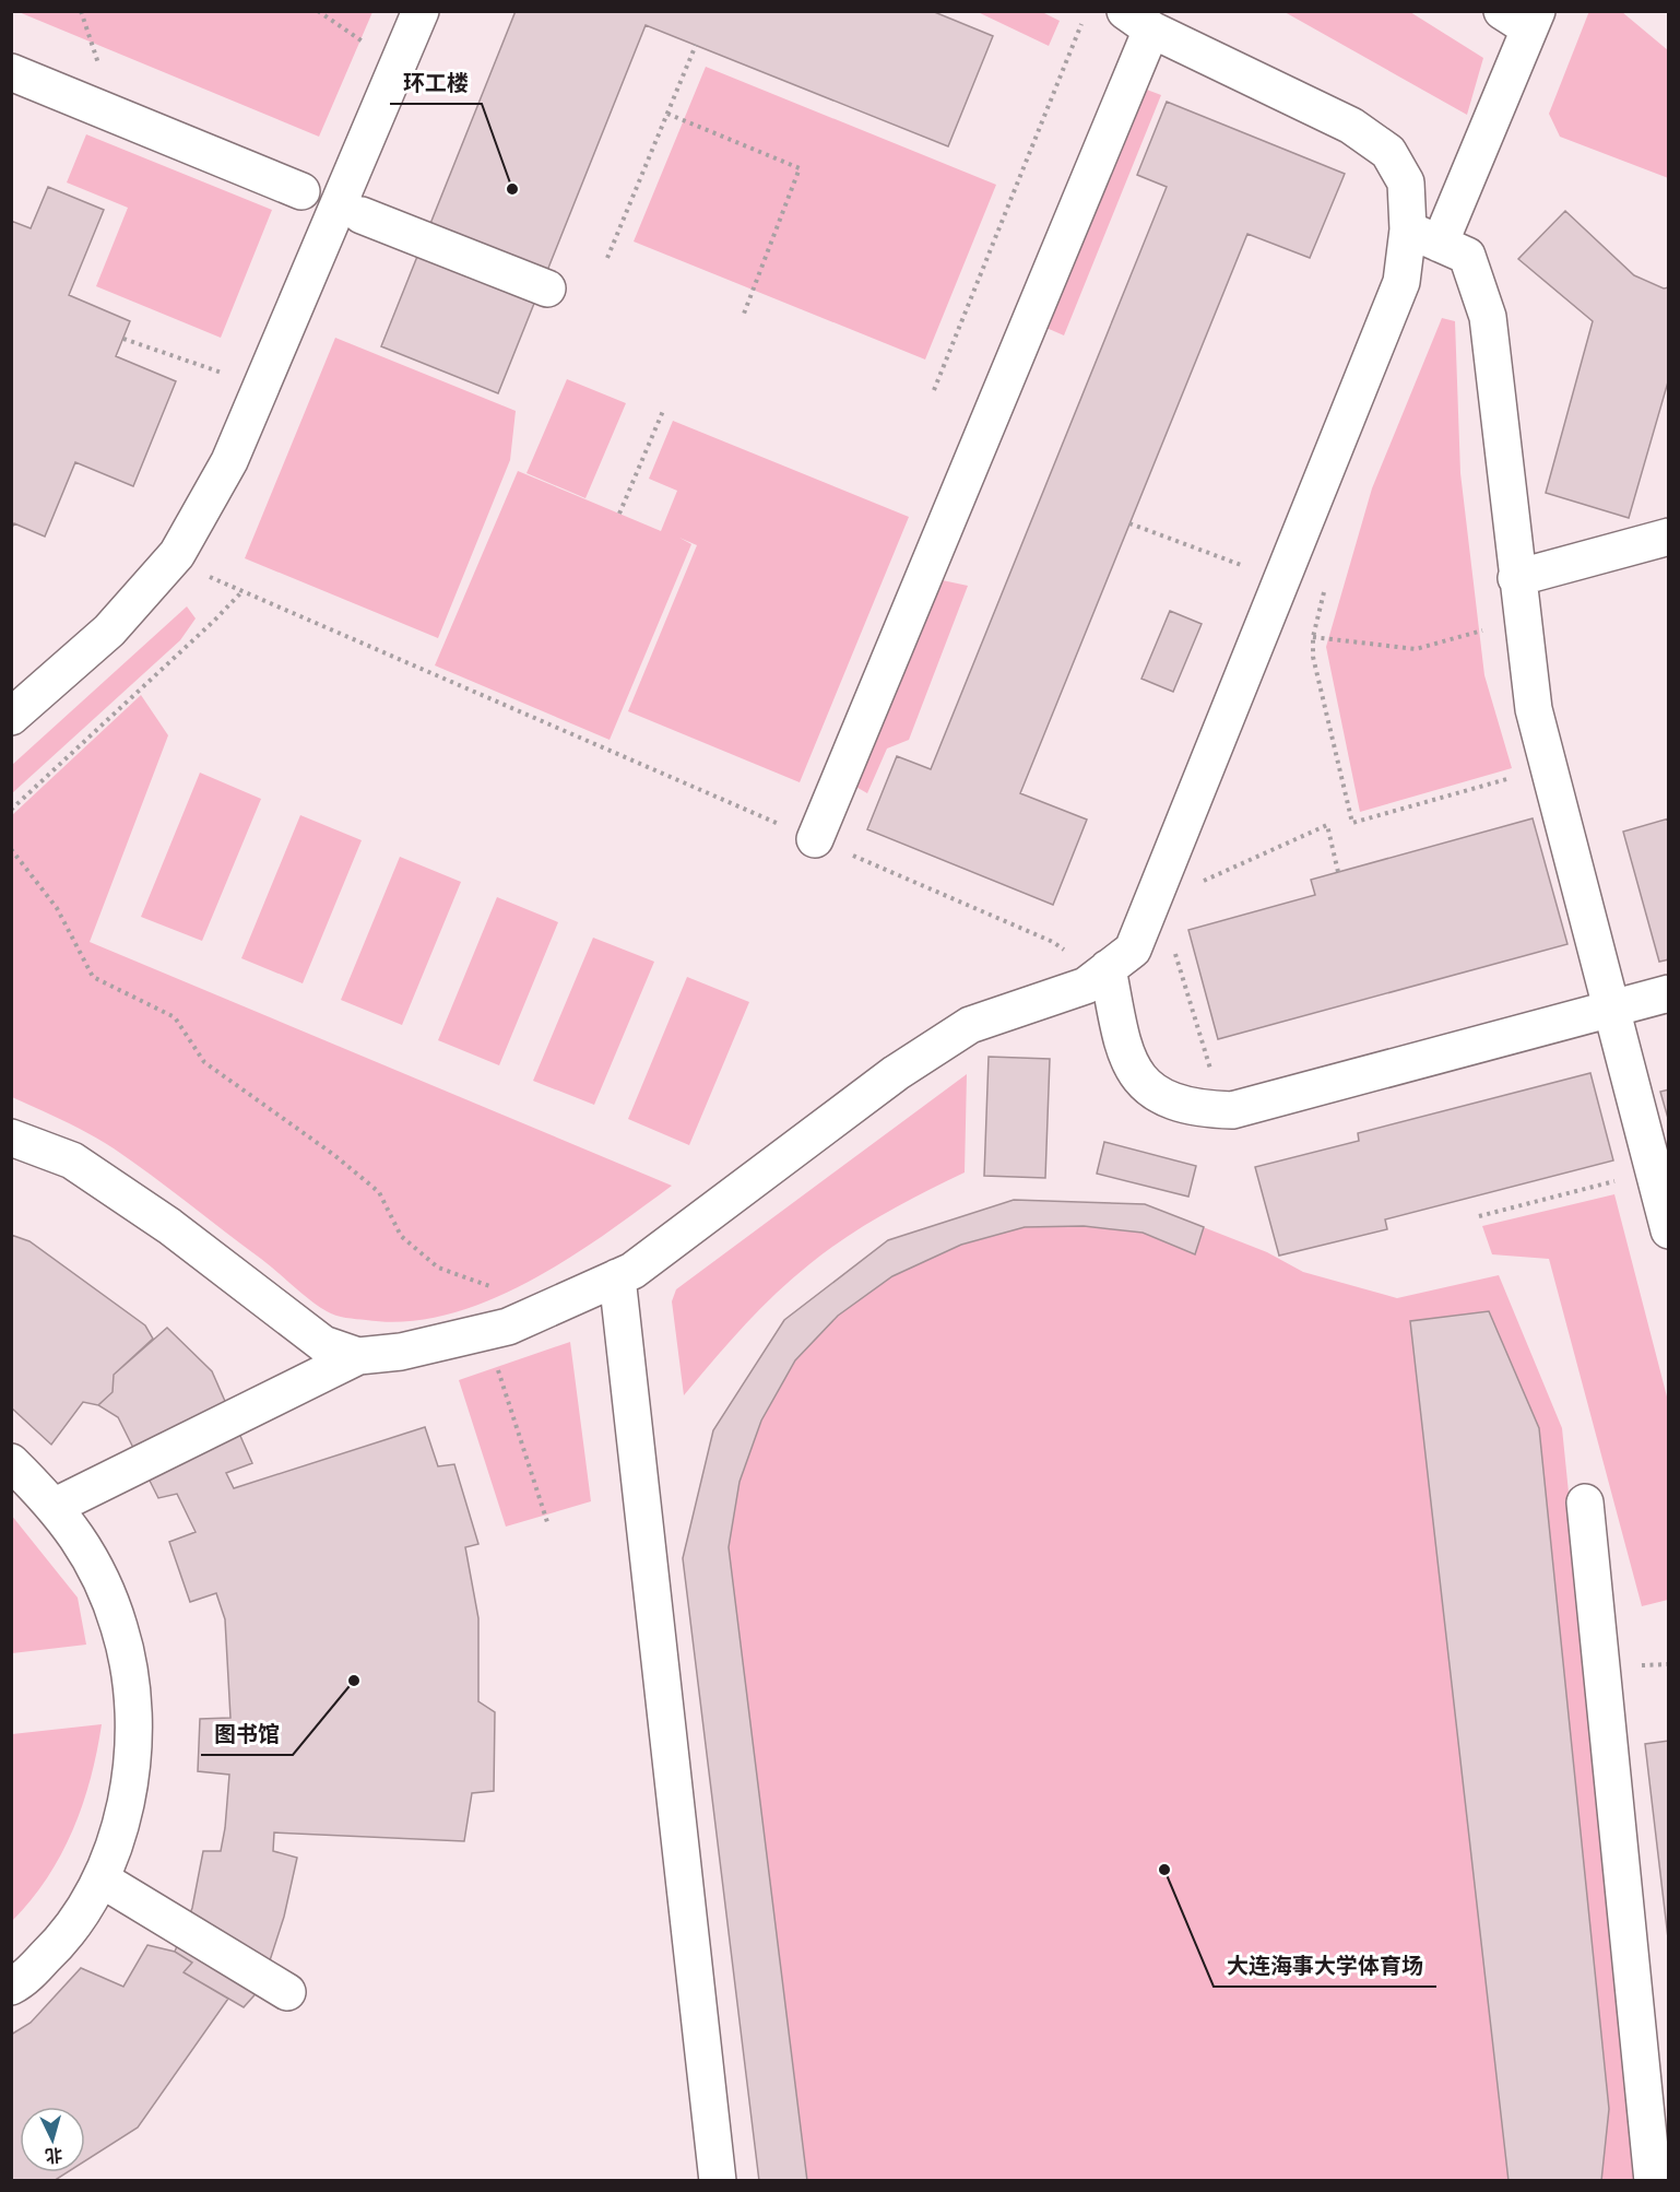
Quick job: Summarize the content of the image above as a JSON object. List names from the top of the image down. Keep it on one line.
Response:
{"places":["环工楼","图书馆","大连海事大学体育场"],"north":"bottom"}
